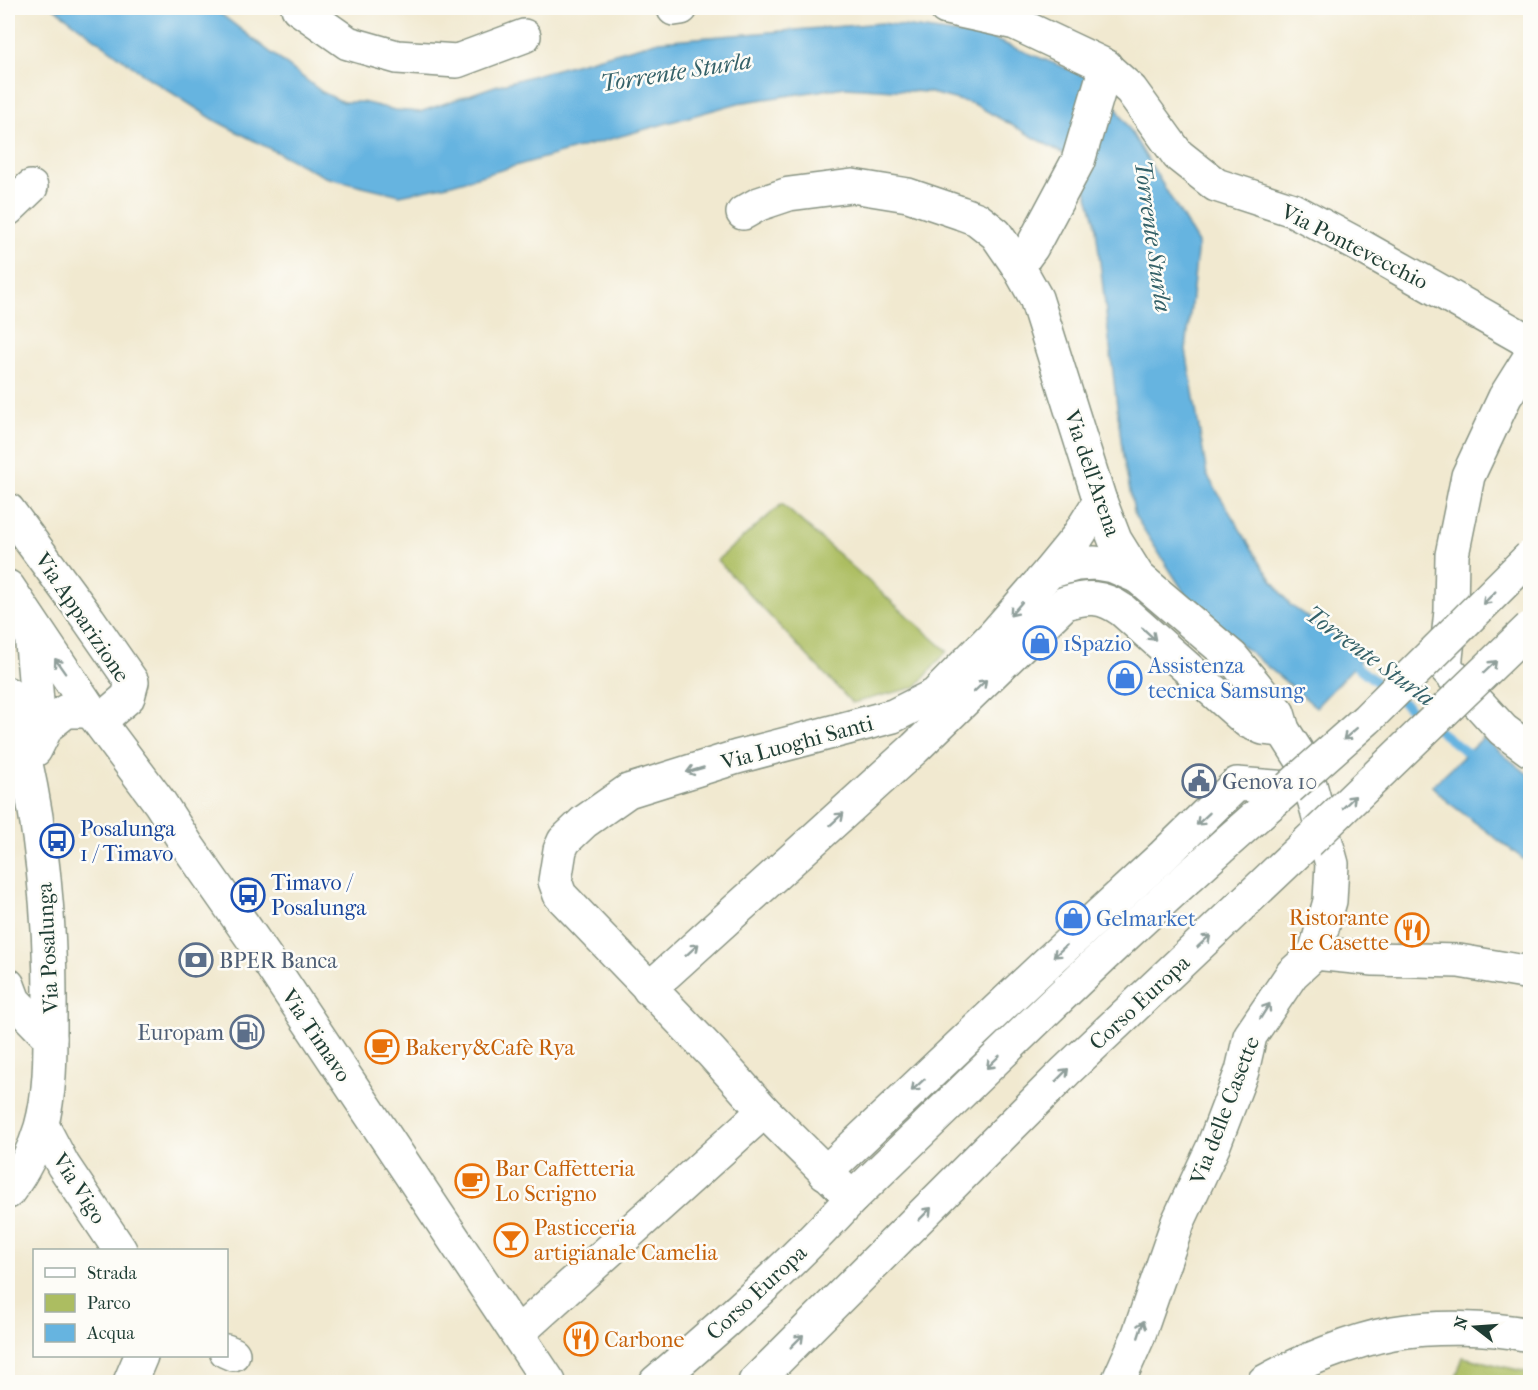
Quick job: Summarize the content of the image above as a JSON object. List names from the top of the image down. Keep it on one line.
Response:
{"streets":{"street":["Via Pontevecchio","Via dell'Arena","Via Apparizione","Via Luoghi Santi","Via Posalunga","Corso Europa","Via Timavo","Via delle Casette","Via Vigo"]},"crossings":[["Via dell'Arena","Via Luoghi Santi"],["Via dell'Arena","Via delle Casette"],["Via Apparizione","Via Posalunga"],["Via Apparizione","Via Timavo"],["Via Posalunga","Via Timavo"],["Via Posalunga","Via Vigo"]],"one_way":["Via delle Casette"],"water":["Torrente Sturla"],"places":{"shop":["1Spazio","Assistenza tecnica Samsung","Gelmarket"],"public building":["Genova 10"],"bus stop":["Posalunga 1 / Timavo","Timavo / Posalunga"],"restaurant":["Ristorante Le Casette","Carbone"],"bank":["BPER Banca"],"fuel station":["Europam"],"cafe":["Bakery&Cafè Rya","Bar Caffetteria Lo Scrigno"],"bar":["Pasticceria artigianale Camelia"]},"legend":["Strada","Parco","Acqua"],"north":"left"}
